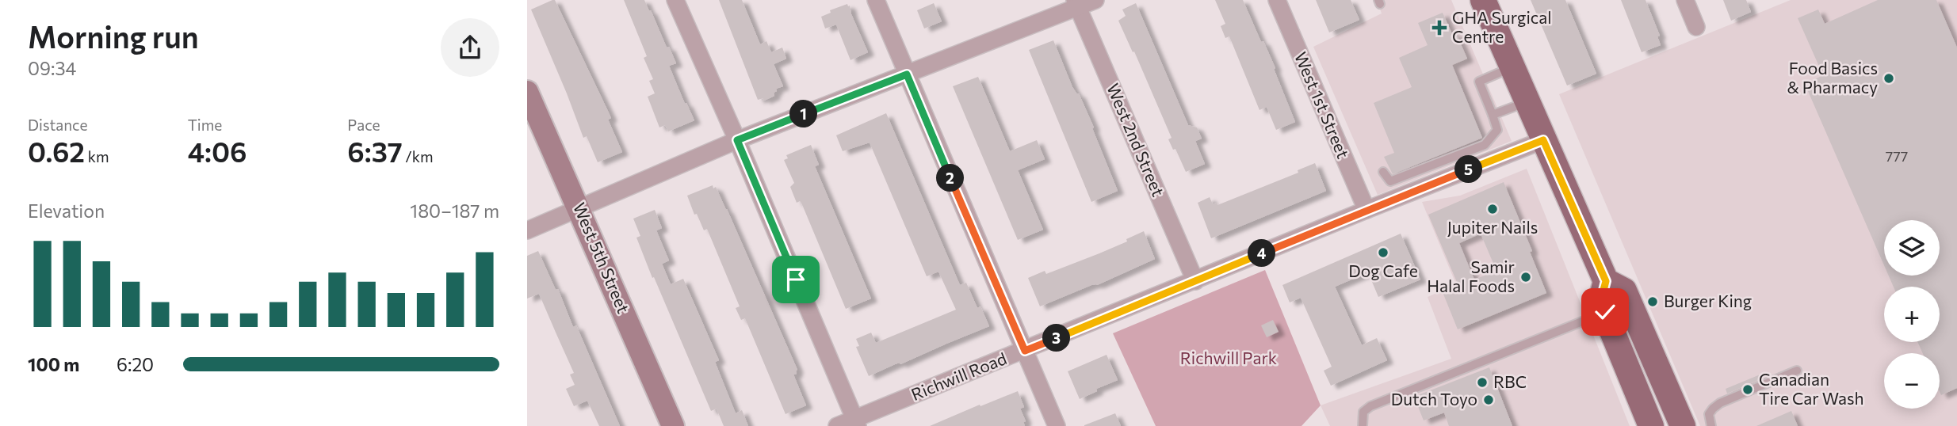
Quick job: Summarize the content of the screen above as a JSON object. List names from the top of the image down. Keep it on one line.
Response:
{"streets":{"main road":["West 5th Street"],"street":["West 1st Street","West 2nd Street","Richwill Road"]},"crossings":[["West 1st Street","Richwill Road"],["West 2nd Street","Richwill Road"]],"parks":["Richwill Park"],"places":{"health":["GHA Surgical Centre"],"other":["Food Basics & Pharmacy","Jupiter Nails","Dog Cafe","Samir Halal Foods","Burger King","RBC","Canadian Tire Car Wash","Dutch Toyo"]},"house_numbers":["777"],"page":{"heading":["Morning run","09:34"],"stats":[["Distance","0.62 km"],["Time","4:06"],["Pace","6:37 /km"]],"pins":["1","5","2","4","3"],"chart":["Elevation","180–187 m"],"map_buttons":["+","−"],"list":[{"name":"100 m","note":"6:20"}]}}
